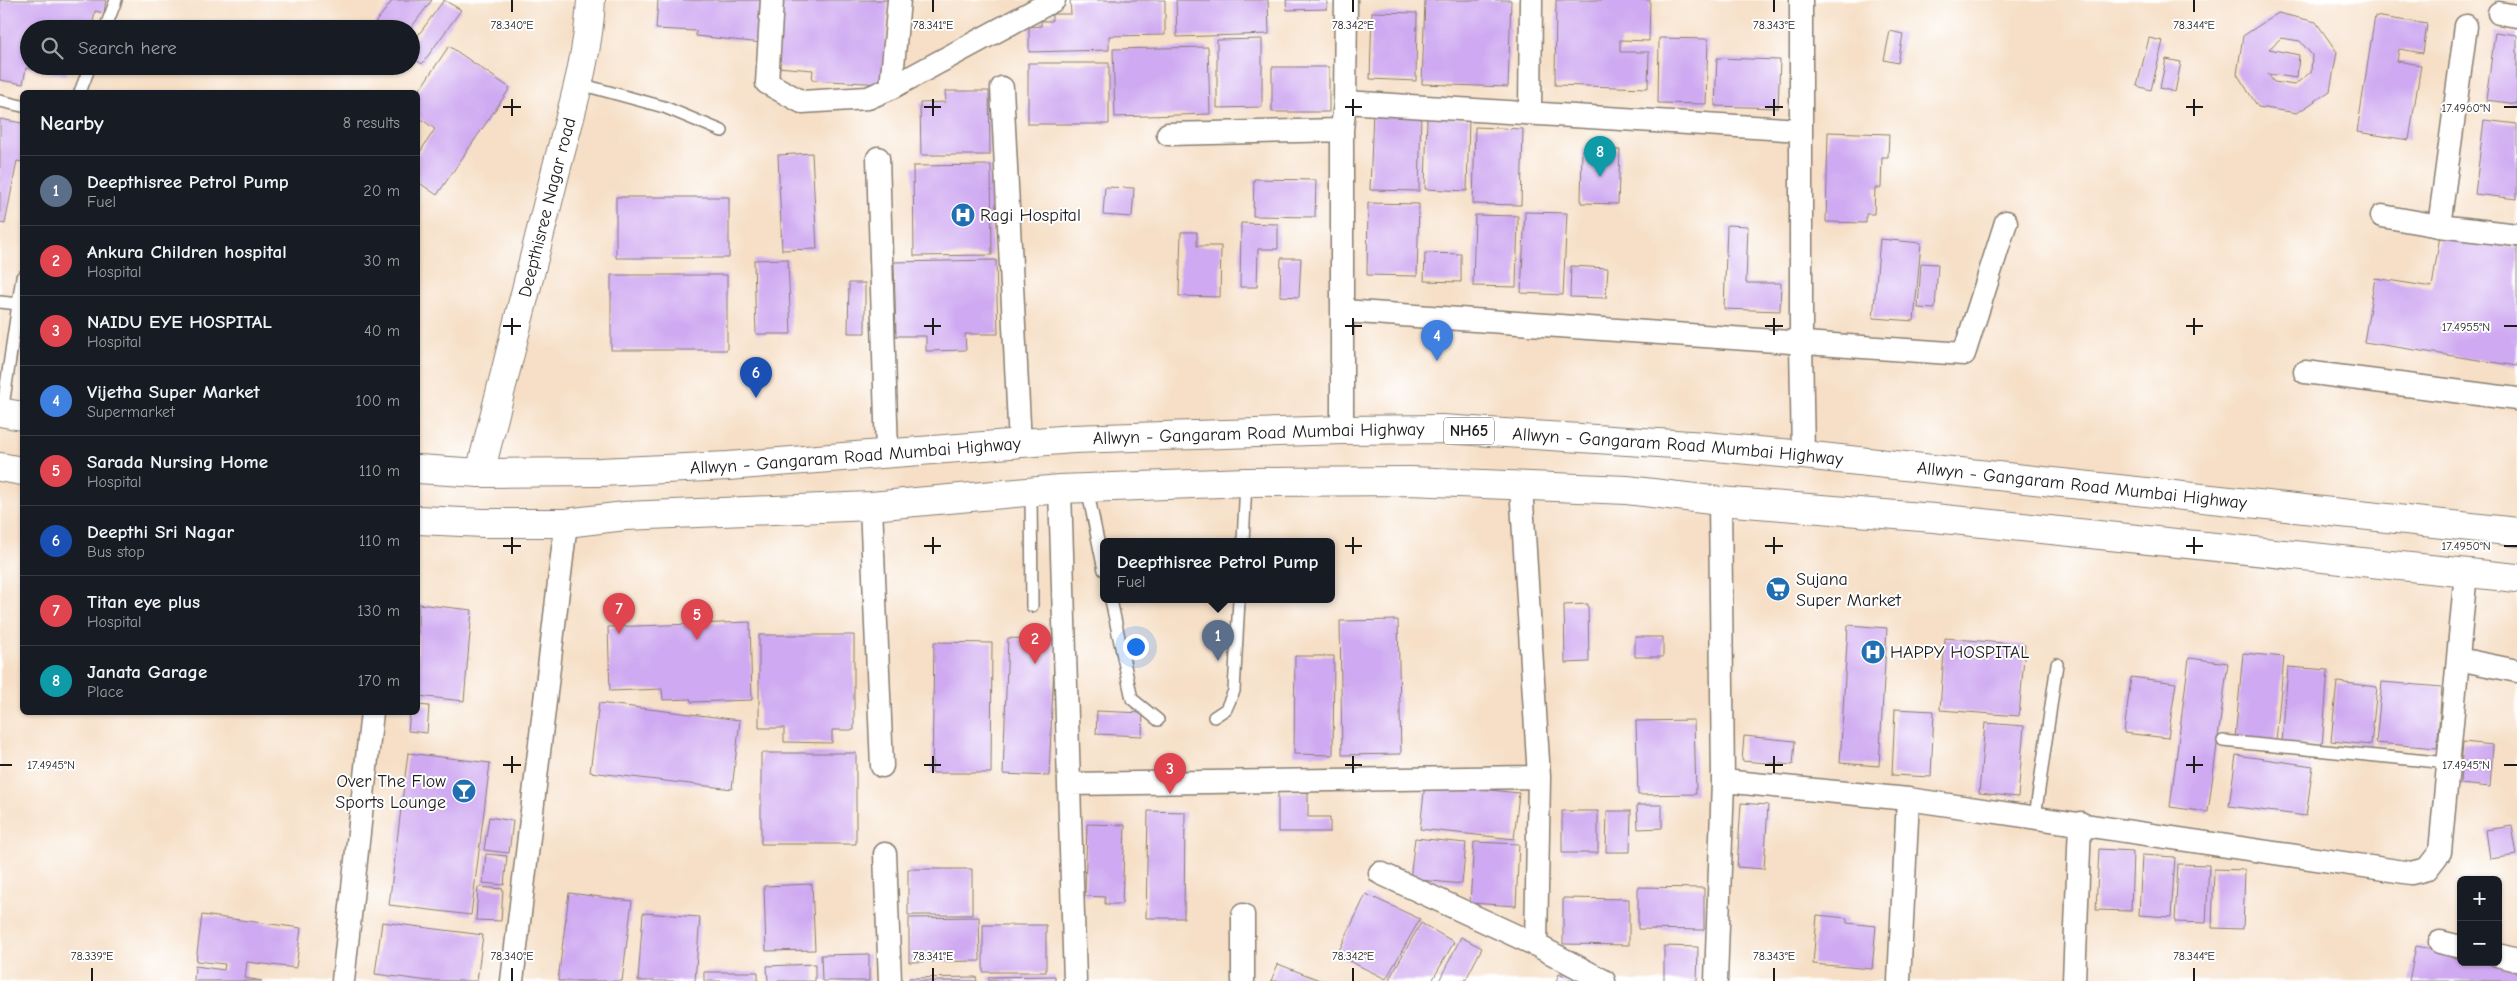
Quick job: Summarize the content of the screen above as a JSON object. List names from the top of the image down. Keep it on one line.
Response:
{"streets":{"main road":["Deepthisree Nagar road","NH65","Allwyn - Gangaram Road Mumbai Highway"]},"crossings":[["Deepthisree Nagar road","Allwyn - Gangaram Road Mumbai Highway"]],"places":{"hospital":["Ragi Hospital","HAPPY HOSPITAL"],"supermarket":["Sujana Super Market"],"bar":["Over The Flow Sports Lounge"]},"page":{"search":"Search here","heading":["Nearby","8 results"],"pins":["8","4","6","7","5","1","2","3"],"list":[{"mark":"1","name":"Deepthisree Petrol Pump","note":"Fuel","value":"20 m"},{"mark":"2","name":"Ankura Children hospital","note":"Hospital","value":"30 m"},{"mark":"3","name":"NAIDU EYE HOSPITAL","note":"Hospital","value":"40 m"},{"mark":"4","name":"Vijetha Super Market","note":"Supermarket","value":"100 m"},{"mark":"5","name":"Sarada Nursing Home","note":"Hospital","value":"110 m"},{"mark":"6","name":"Deepthi Sri Nagar","note":"Bus stop","value":"110 m"},{"mark":"7","name":"Titan eye plus","note":"Hospital","value":"130 m"},{"mark":"8","name":"Janata Garage","note":"Place","value":"170 m"}],"popup":["Deepthisree Petrol Pump","Fuel"],"map_buttons":["+","−"]},"coordinates":["78.340°E","78.341°E","78.342°E","78.343°E","78.344°E","17.4960°N","17.4955°N","17.4950°N","17.4945°N","78.339°E"]}
